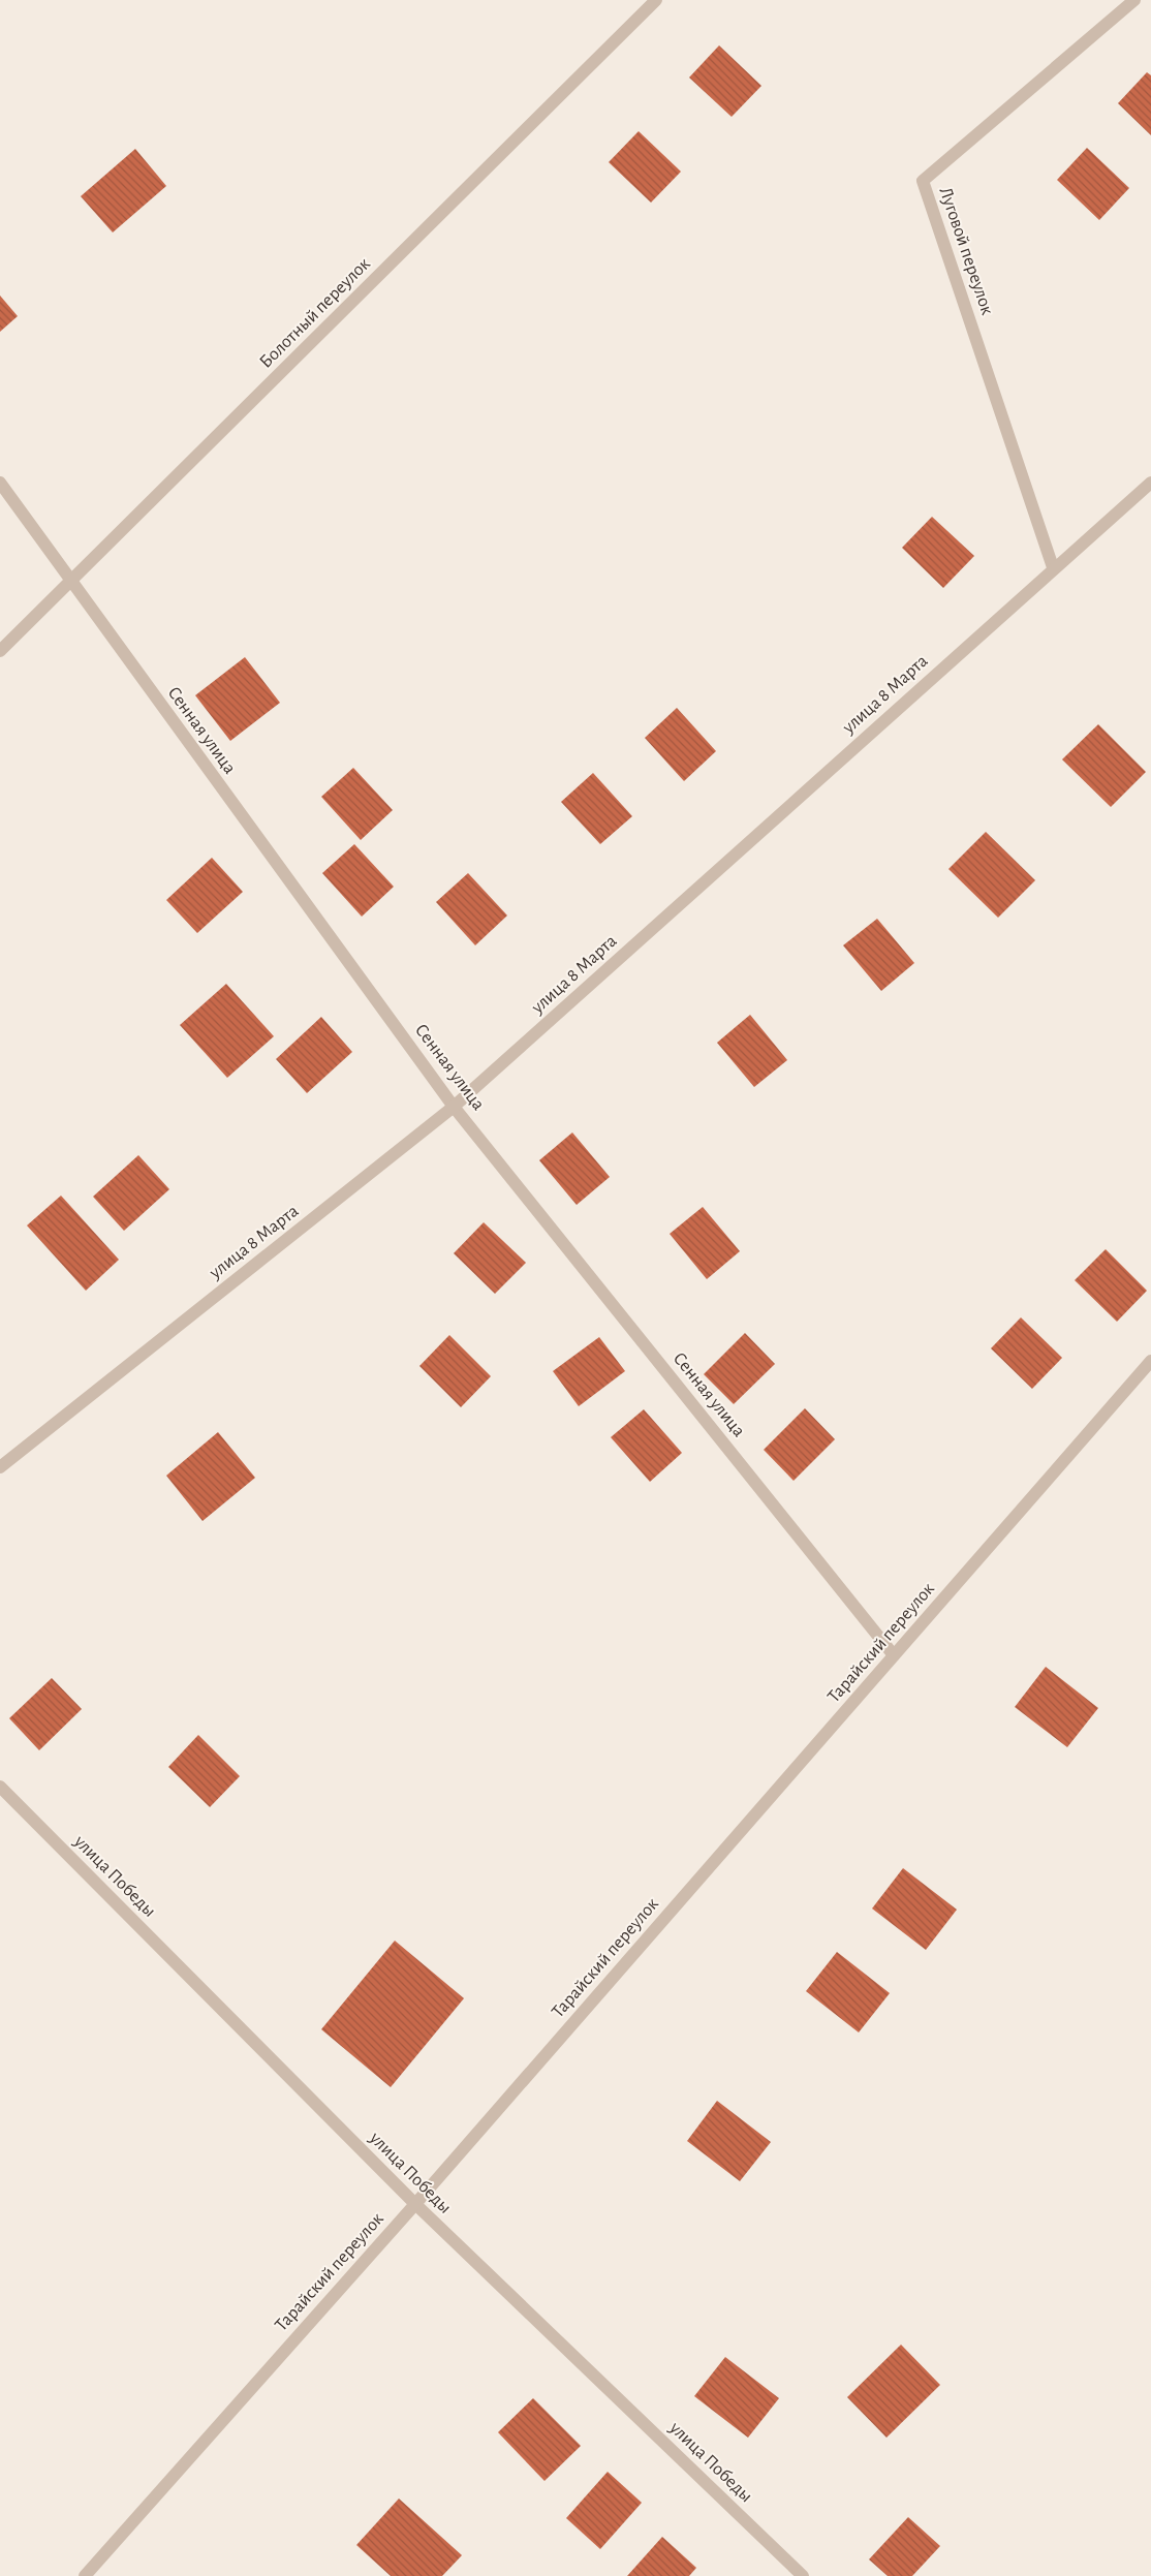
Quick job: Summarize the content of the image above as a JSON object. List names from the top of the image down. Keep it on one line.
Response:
{"streets":{"street":["Луговой переулок","Болотный переулок","улица 8 Марта","Сенная улица","Тарайский переулок","улица Победы"]},"crossings":[["Луговой переулок","улица 8 Марта"],["Болотный переулок","Сенная улица"],["улица 8 Марта","Сенная улица"],["Сенная улица","Тарайский переулок"],["Тарайский переулок","улица Победы"]]}
